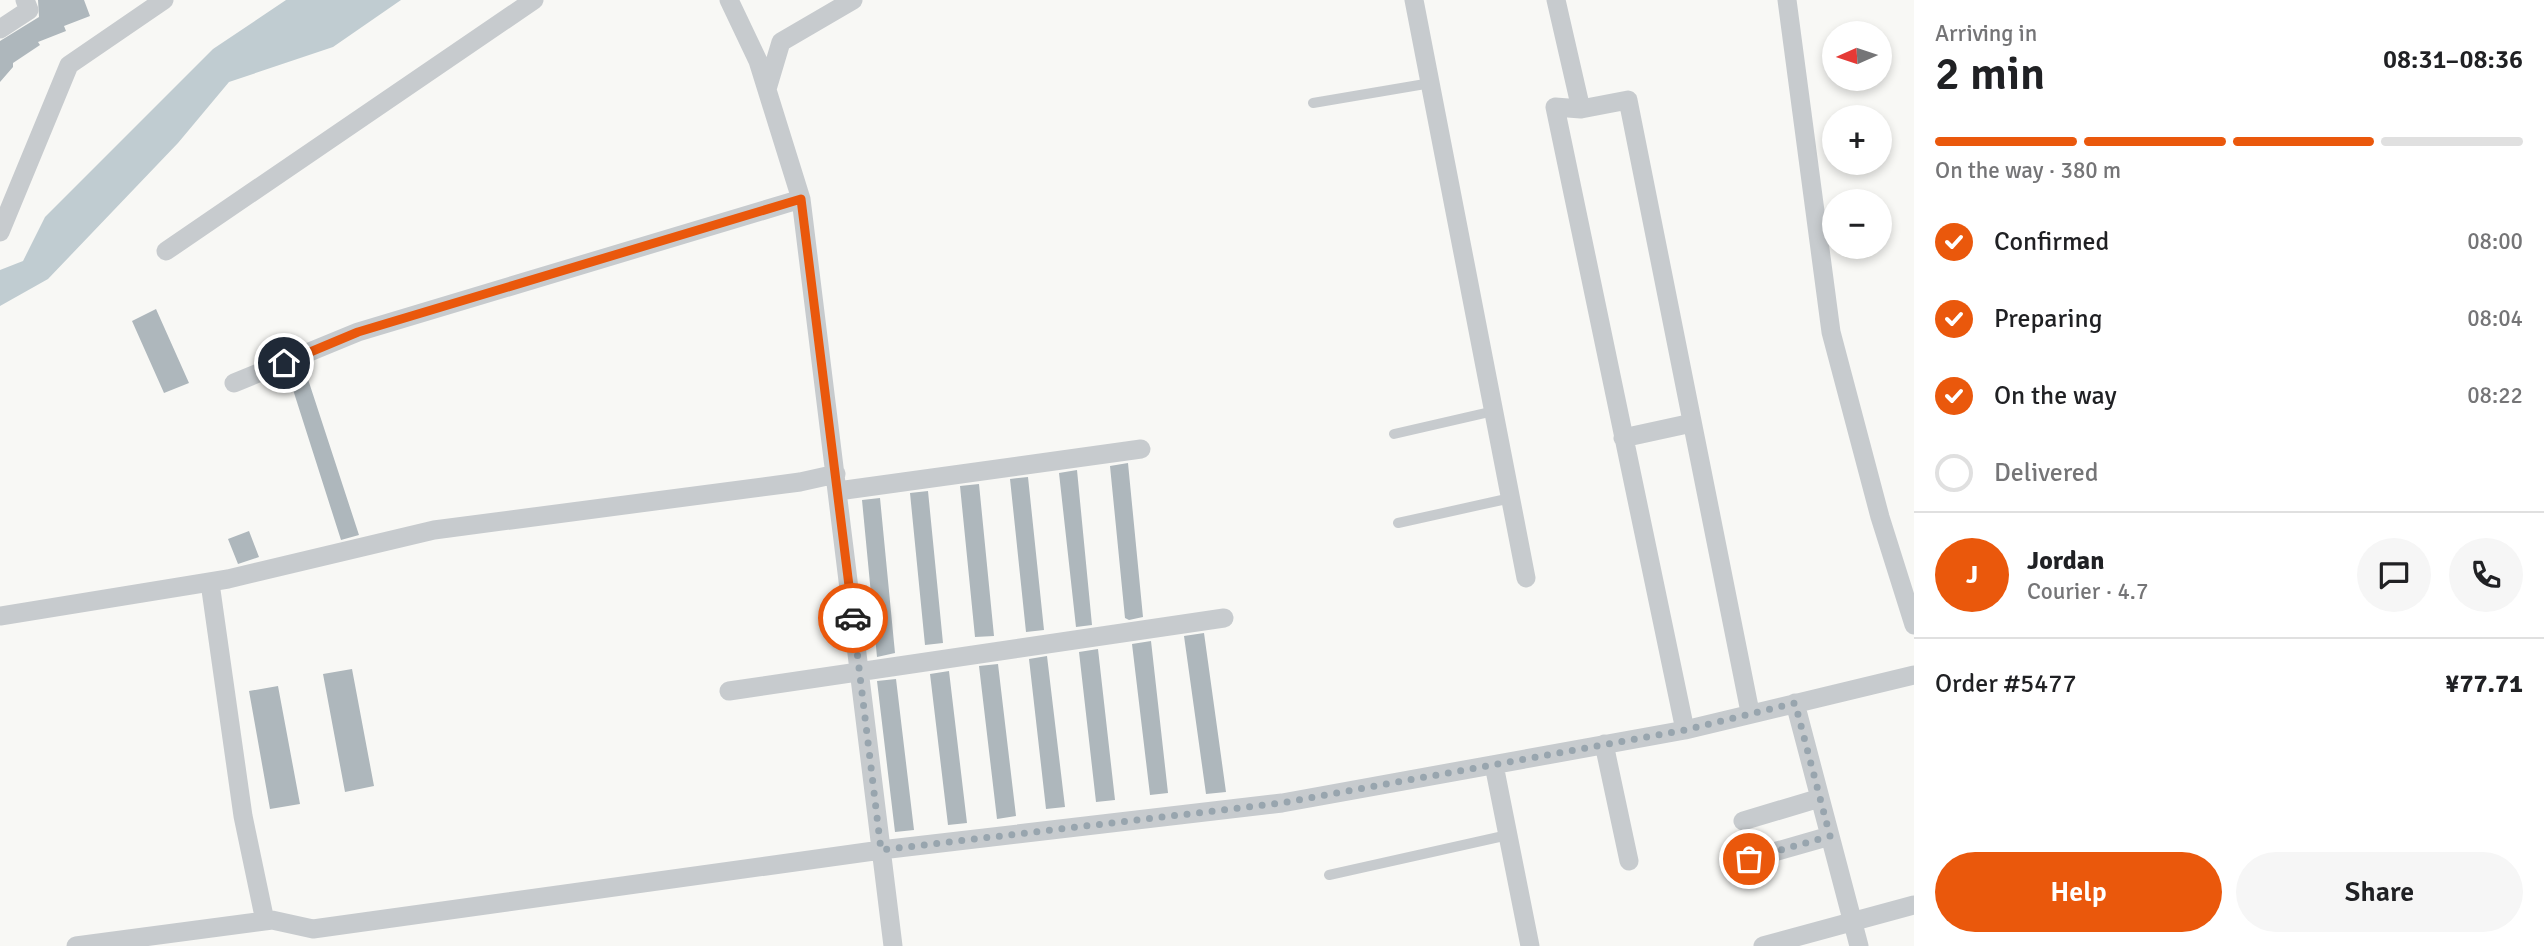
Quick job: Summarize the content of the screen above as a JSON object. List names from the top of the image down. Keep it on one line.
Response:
{"north":"left","page":{"heading":["2 min","Arriving in","08:31–08:36"],"panel":["Jordan","Courier · 4.7","Order #5477","¥77.71"],"map_buttons":["+","−"],"bar":"On the way · 380 m","list":[["Confirmed","08:00"],["Preparing","08:04"],["On the way","08:22"],"Delivered"],"round":"J","buttons":["Help","Share"]}}
